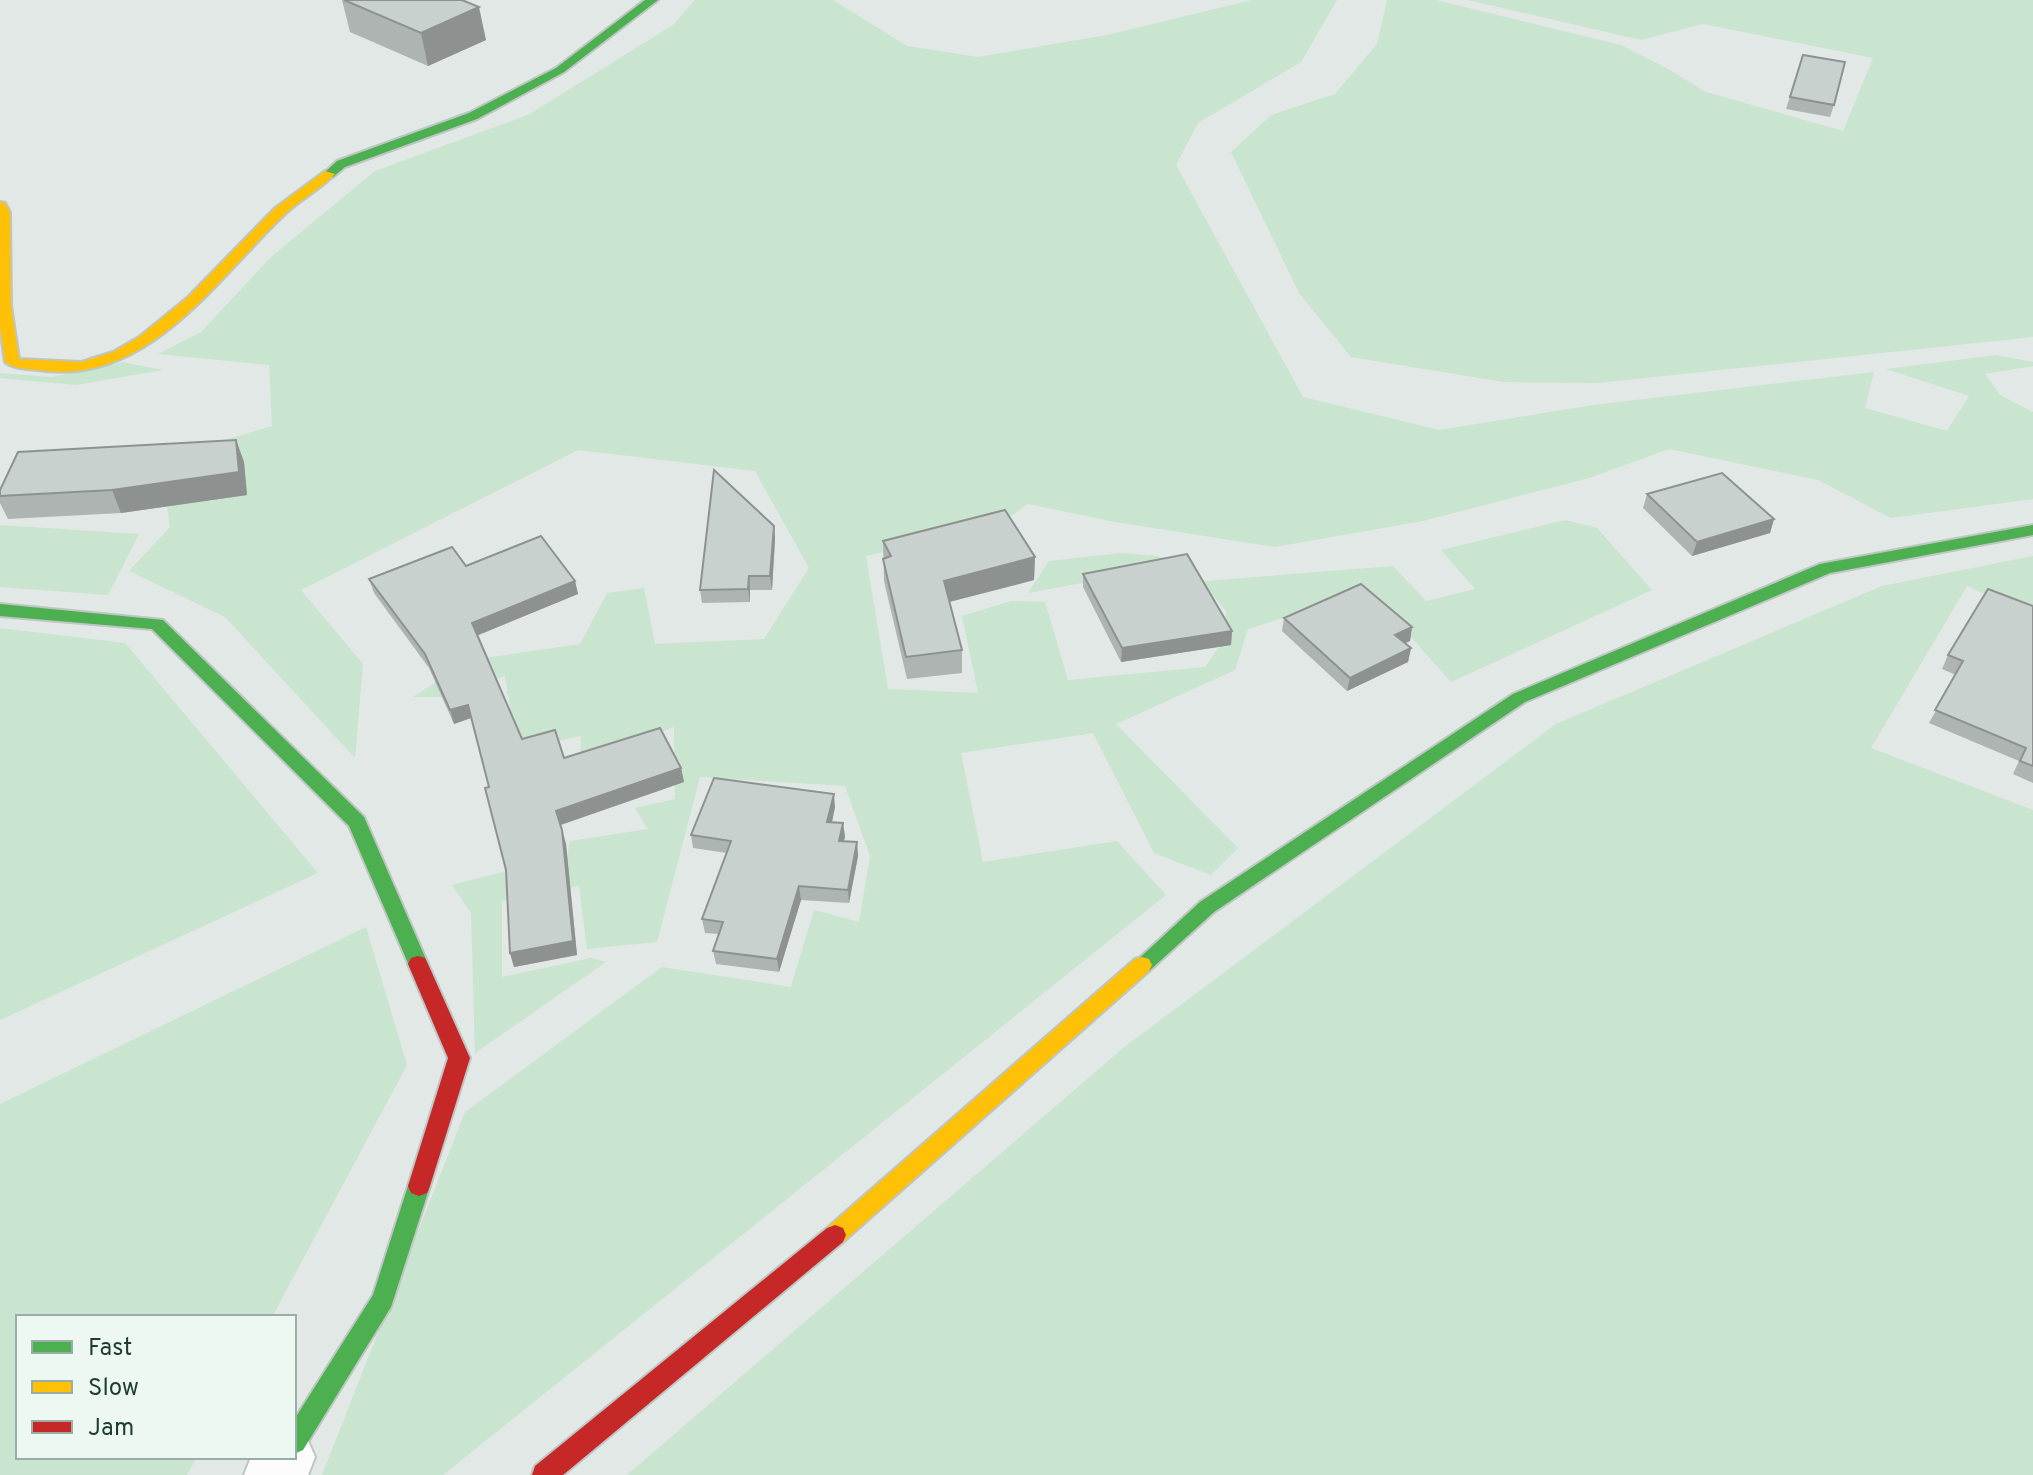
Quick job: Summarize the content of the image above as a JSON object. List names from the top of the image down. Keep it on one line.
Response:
{"legend":["Fast","Slow","Jam"]}
